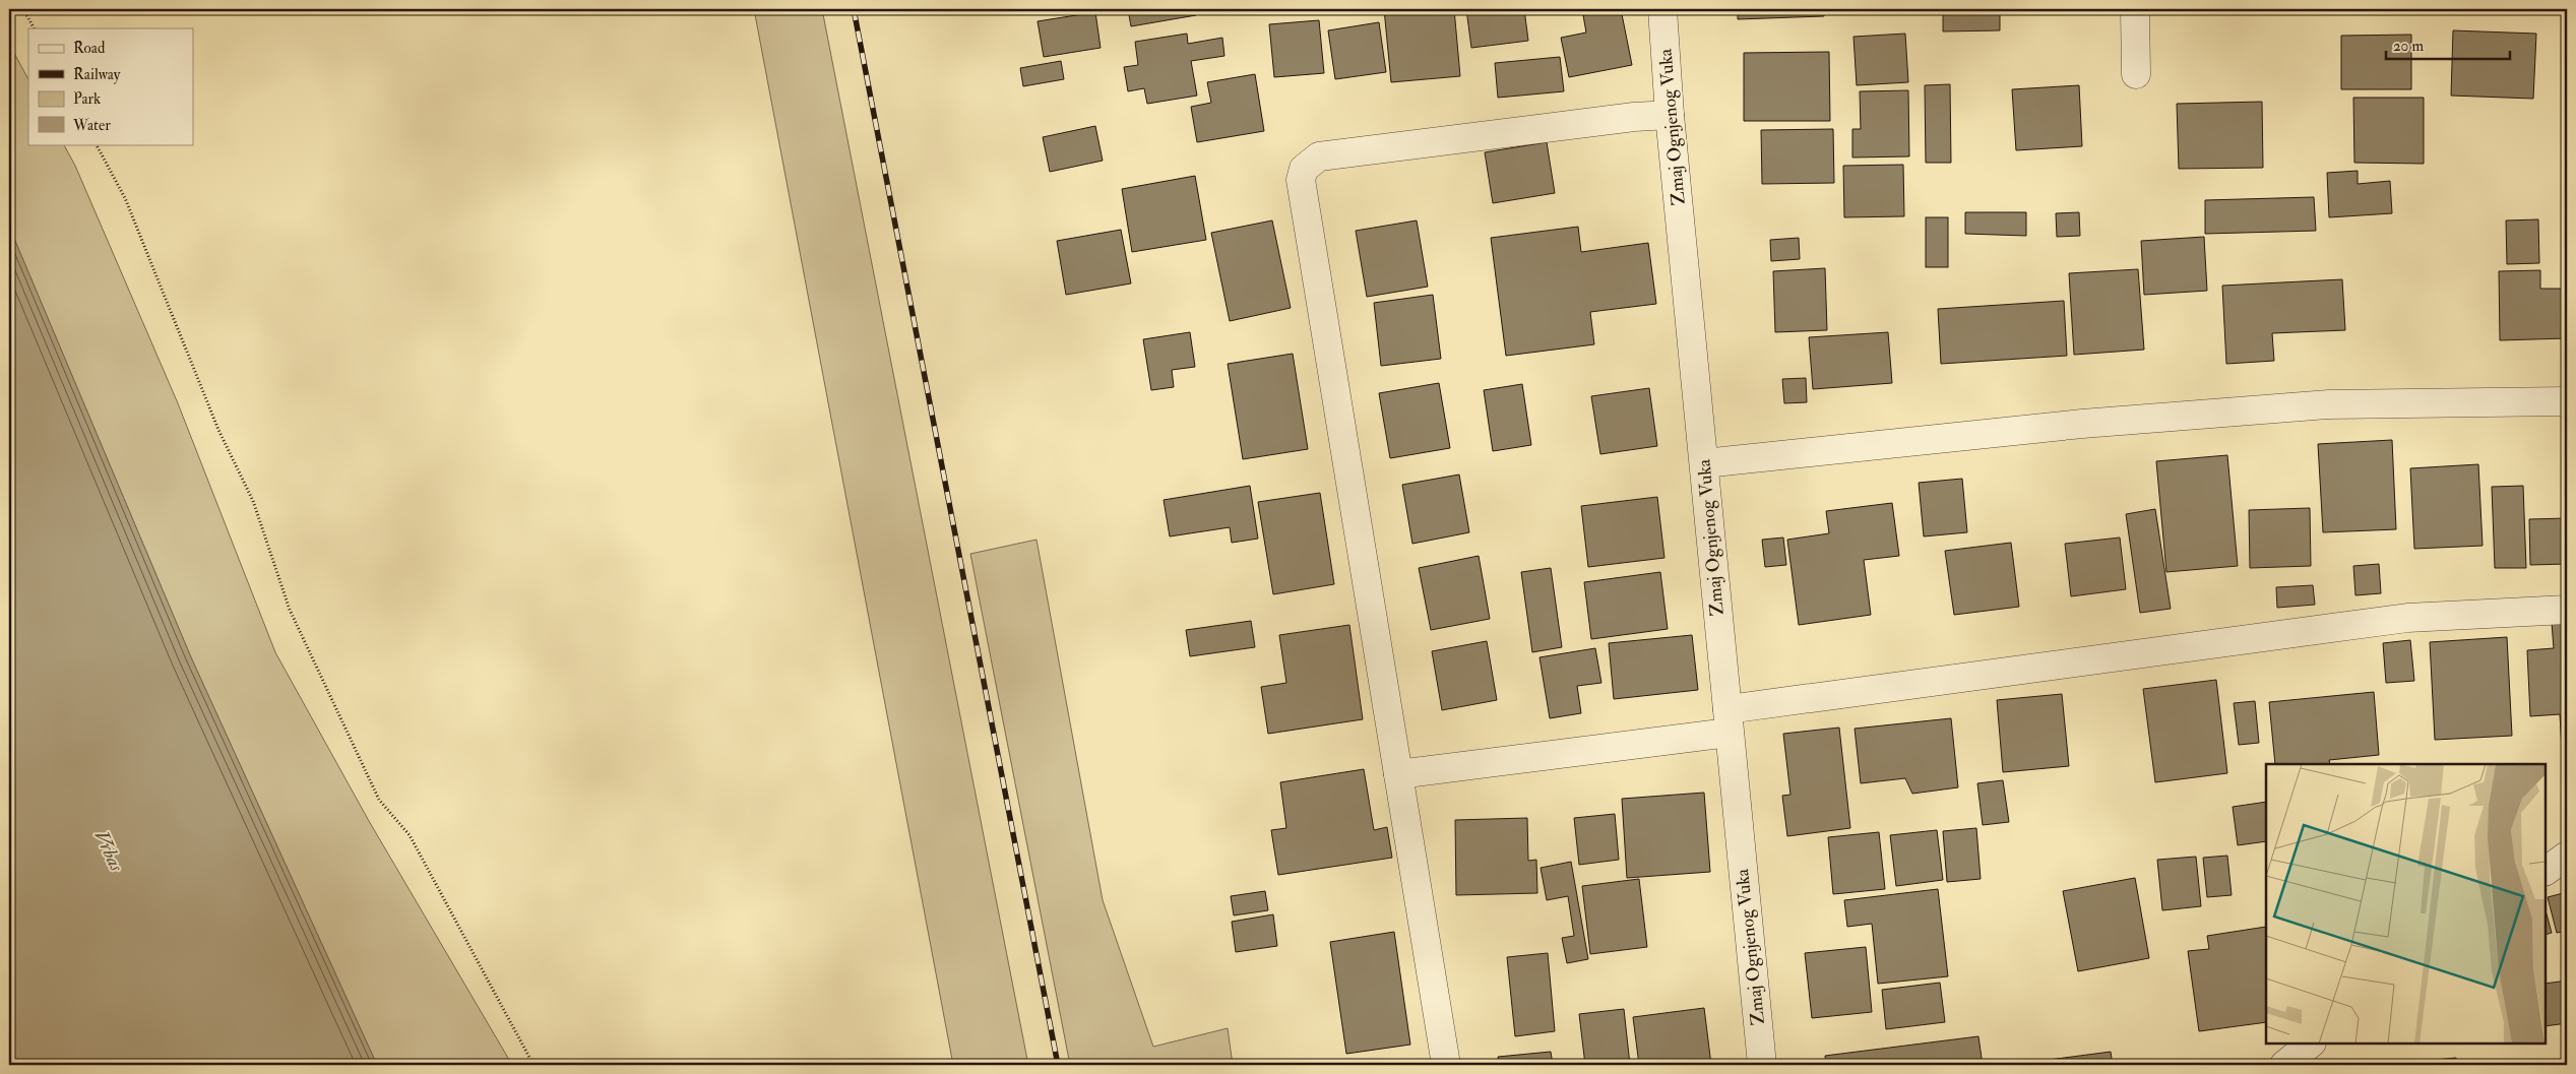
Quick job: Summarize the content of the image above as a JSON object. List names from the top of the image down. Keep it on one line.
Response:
{"streets":{"street":["Zmaj Ognjenog Vuka"]},"water":["Vrbas"],"legend":["Road","Railway","Park","Water"],"scale_bar":"20 m"}
